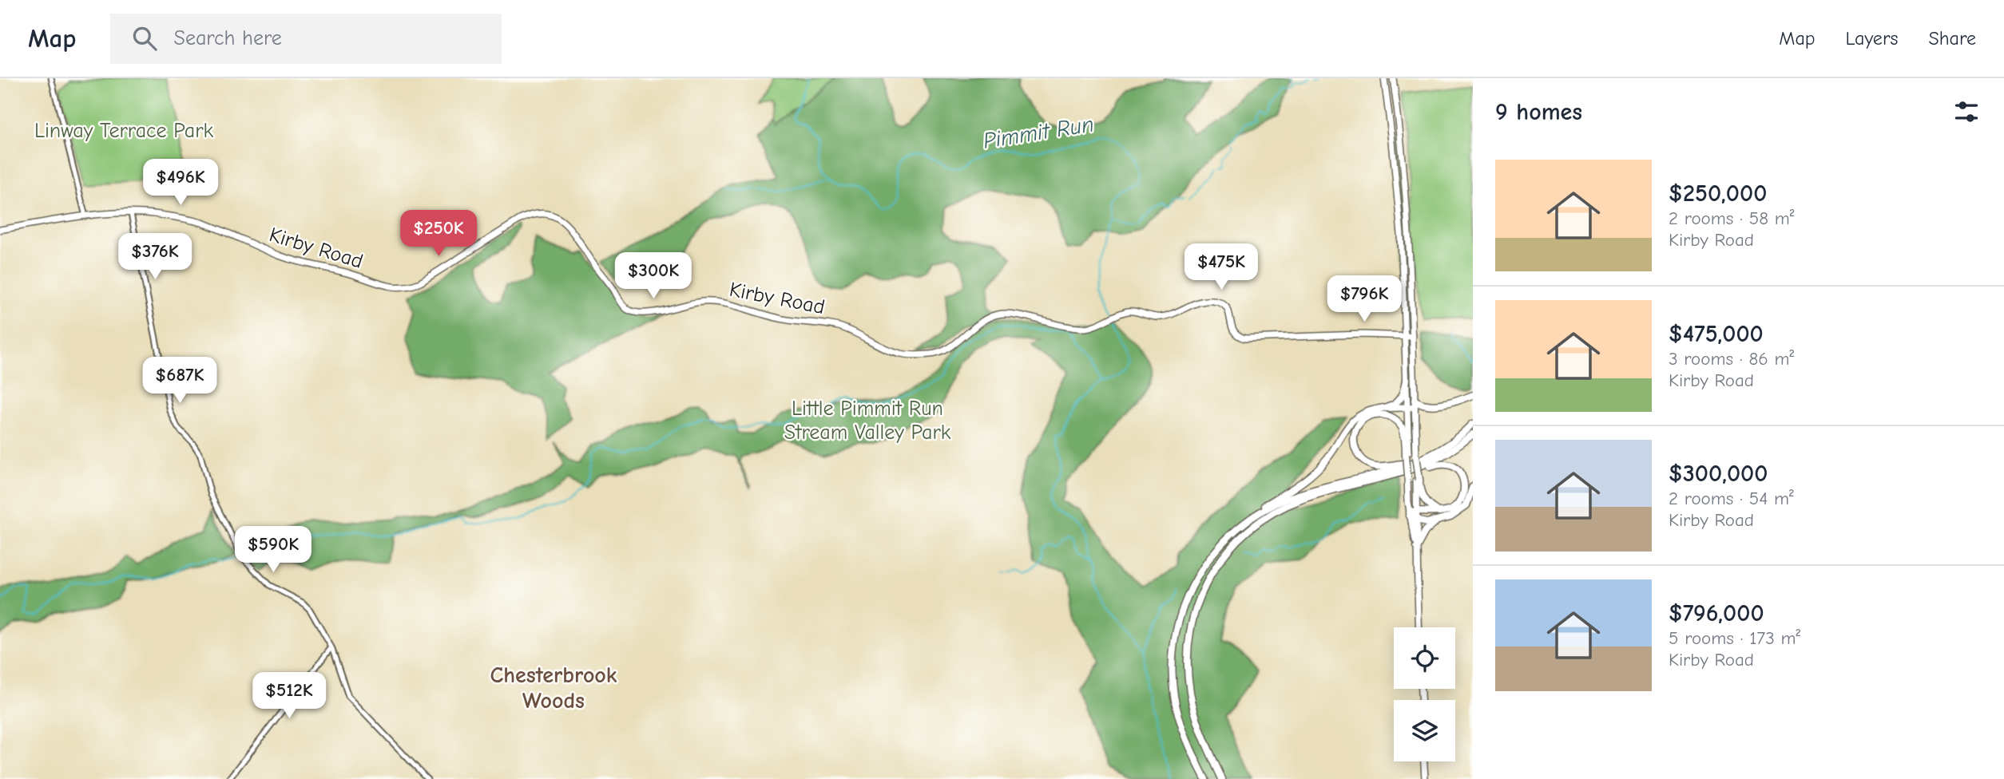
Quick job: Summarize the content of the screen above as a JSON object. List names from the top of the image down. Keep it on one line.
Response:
{"streets":{"main road":["Kirby Road"]},"districts":["Chesterbrook Woods"],"water":["Pimmit Run"],"parks":["Linway Terrace Park","Little Pimmit Run Stream Valley Park"],"page":{"header":"Map","search":"Search here","nav":["Map","Layers","Share"],"heading":"9 homes","list":[{"name":"$250,000","note":"2 rooms · 58 m² · Kirby Road"},{"name":"$475,000","note":"3 rooms · 86 m² · Kirby Road"},{"name":"$300,000","note":"2 rooms · 54 m² · Kirby Road"},{"name":"$796,000","note":"5 rooms · 173 m² · Kirby Road"}],"price":["$496K","$250K","$376K","$475K","$300K","$796K","$687K","$590K","$512K"]}}
